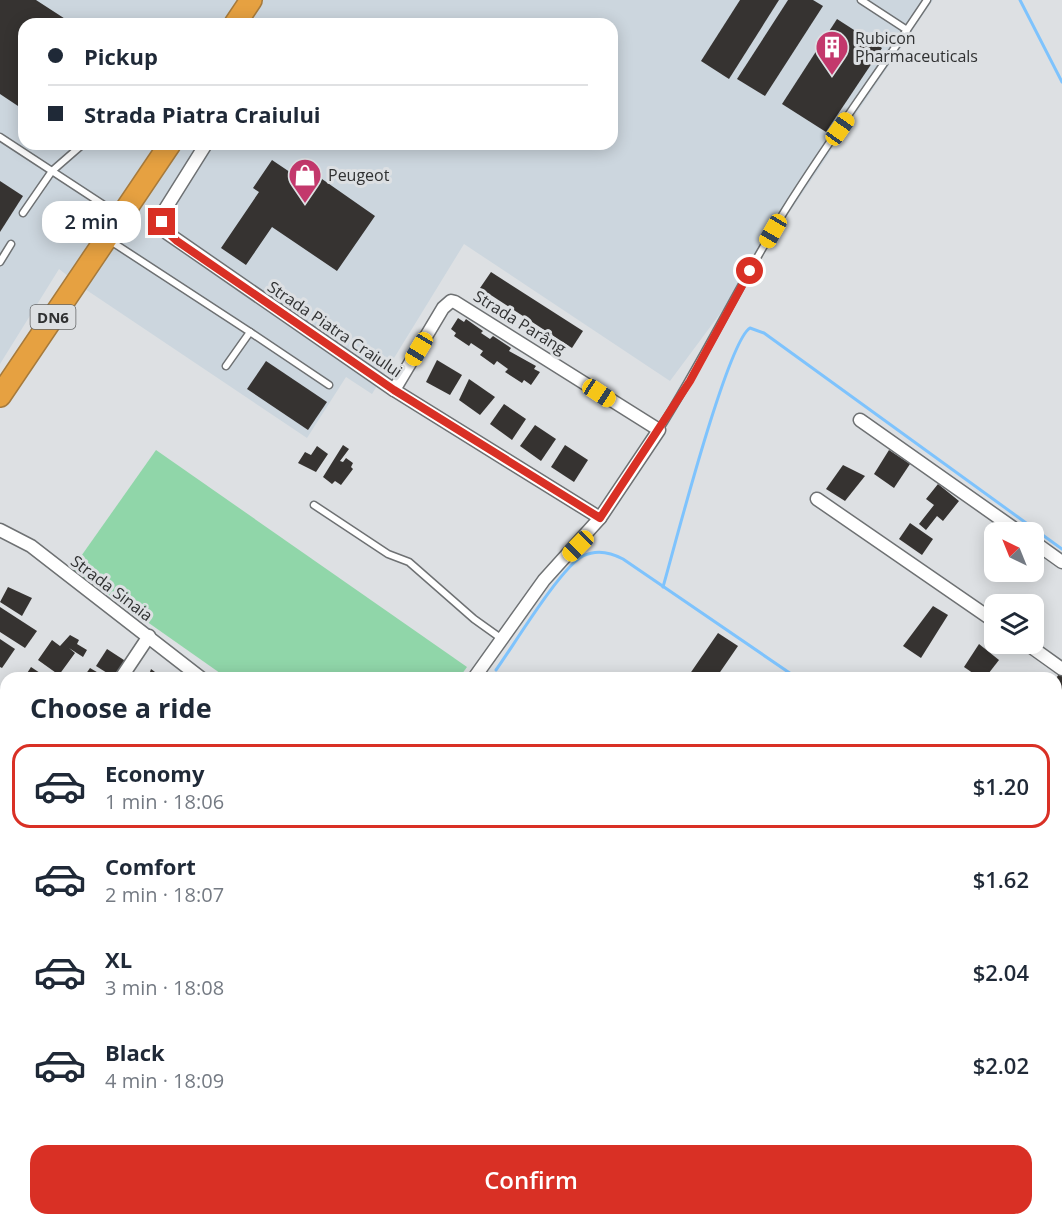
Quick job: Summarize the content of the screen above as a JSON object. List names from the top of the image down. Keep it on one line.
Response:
{"streets":{"highway":["DN6"],"street":["Strada Parâng","Strada Piatra Craiului","Strada Sinaia"]},"crossings":[["Strada Parâng","Strada Piatra Craiului"]],"places":{"building":["Rubicon Pharmaceuticals"],"shop":["Peugeot"]},"north":"top left","page":{"banner":["Pickup","Strada Piatra Craiului"],"bubble":"2 min","heading":"Choose a ride","list":[{"name":"Economy","note":"1 min · 18:06","value":"$1.20"},{"name":"Comfort","note":"2 min · 18:07","value":"$1.62"},{"name":"XL","note":"3 min · 18:08","value":"$2.04"},{"name":"Black","note":"4 min · 18:09","value":"$2.02"}],"buttons":"Confirm"}}
